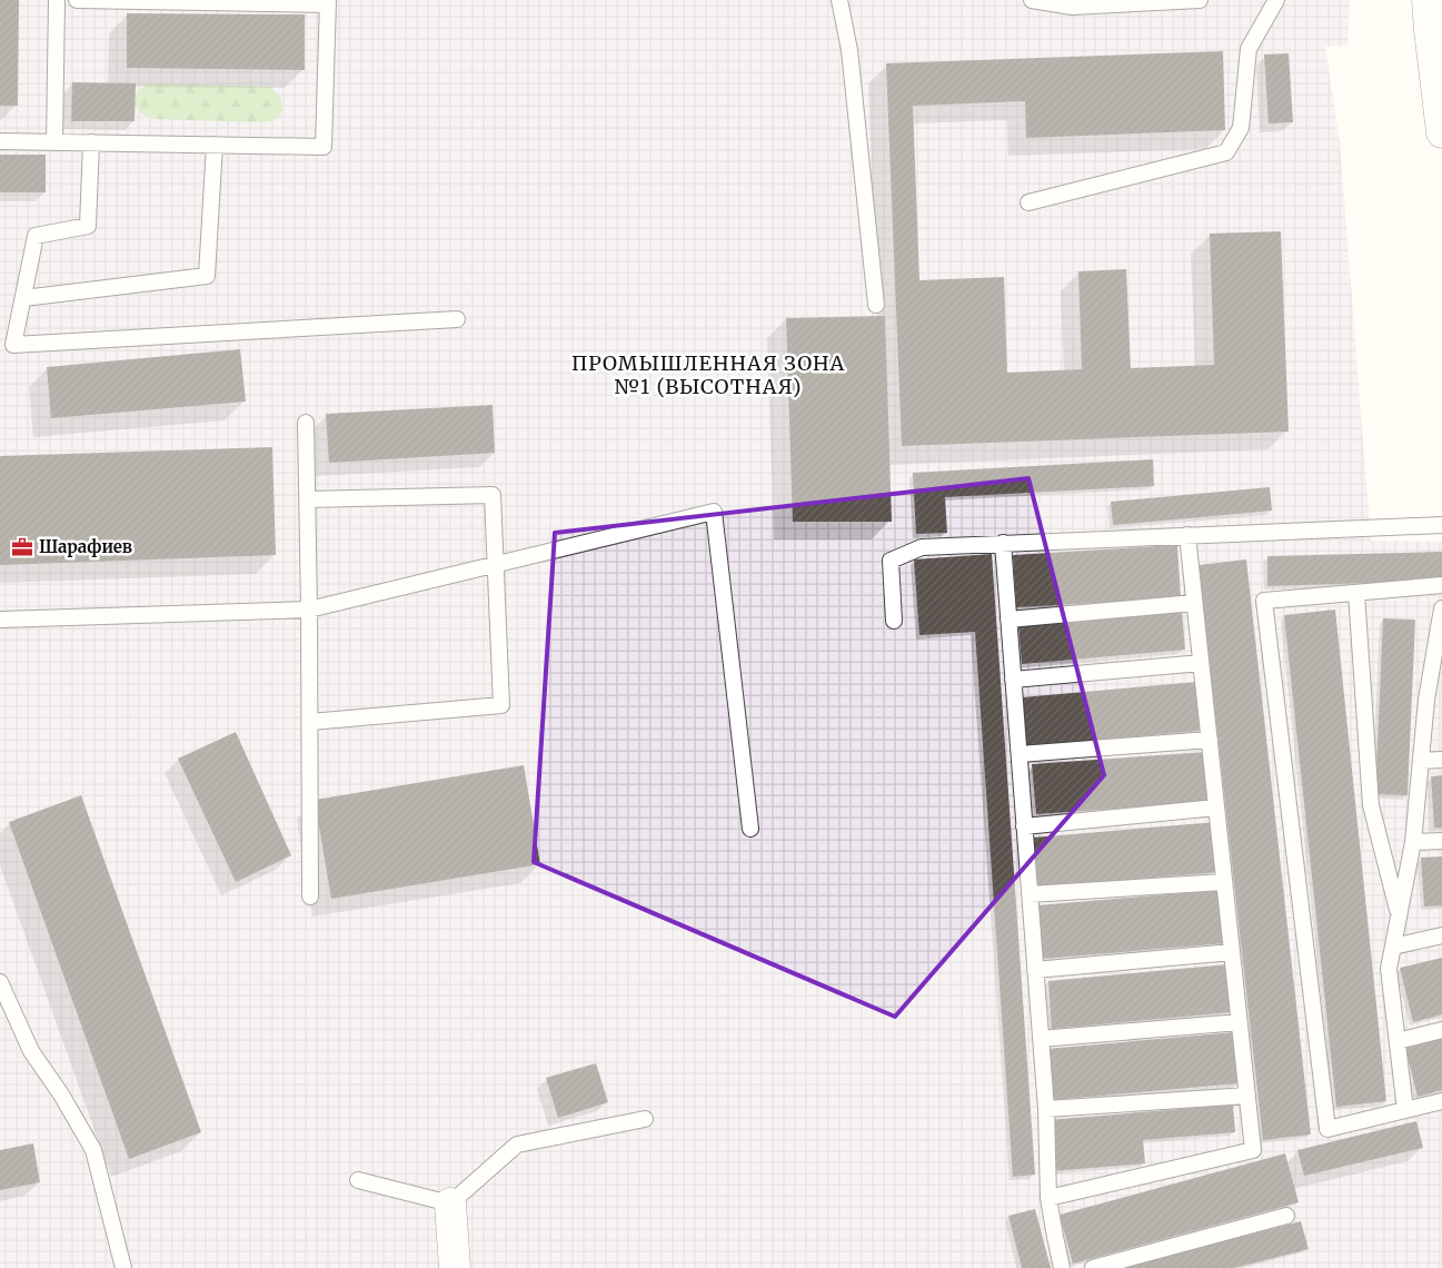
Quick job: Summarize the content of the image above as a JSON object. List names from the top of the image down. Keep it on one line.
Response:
{"districts":["ПРОМЫШЛЕННАЯ ЗОНА №1 (ВЫСОТНАЯ)"],"places":{"office":["Шарафиев"]}}
